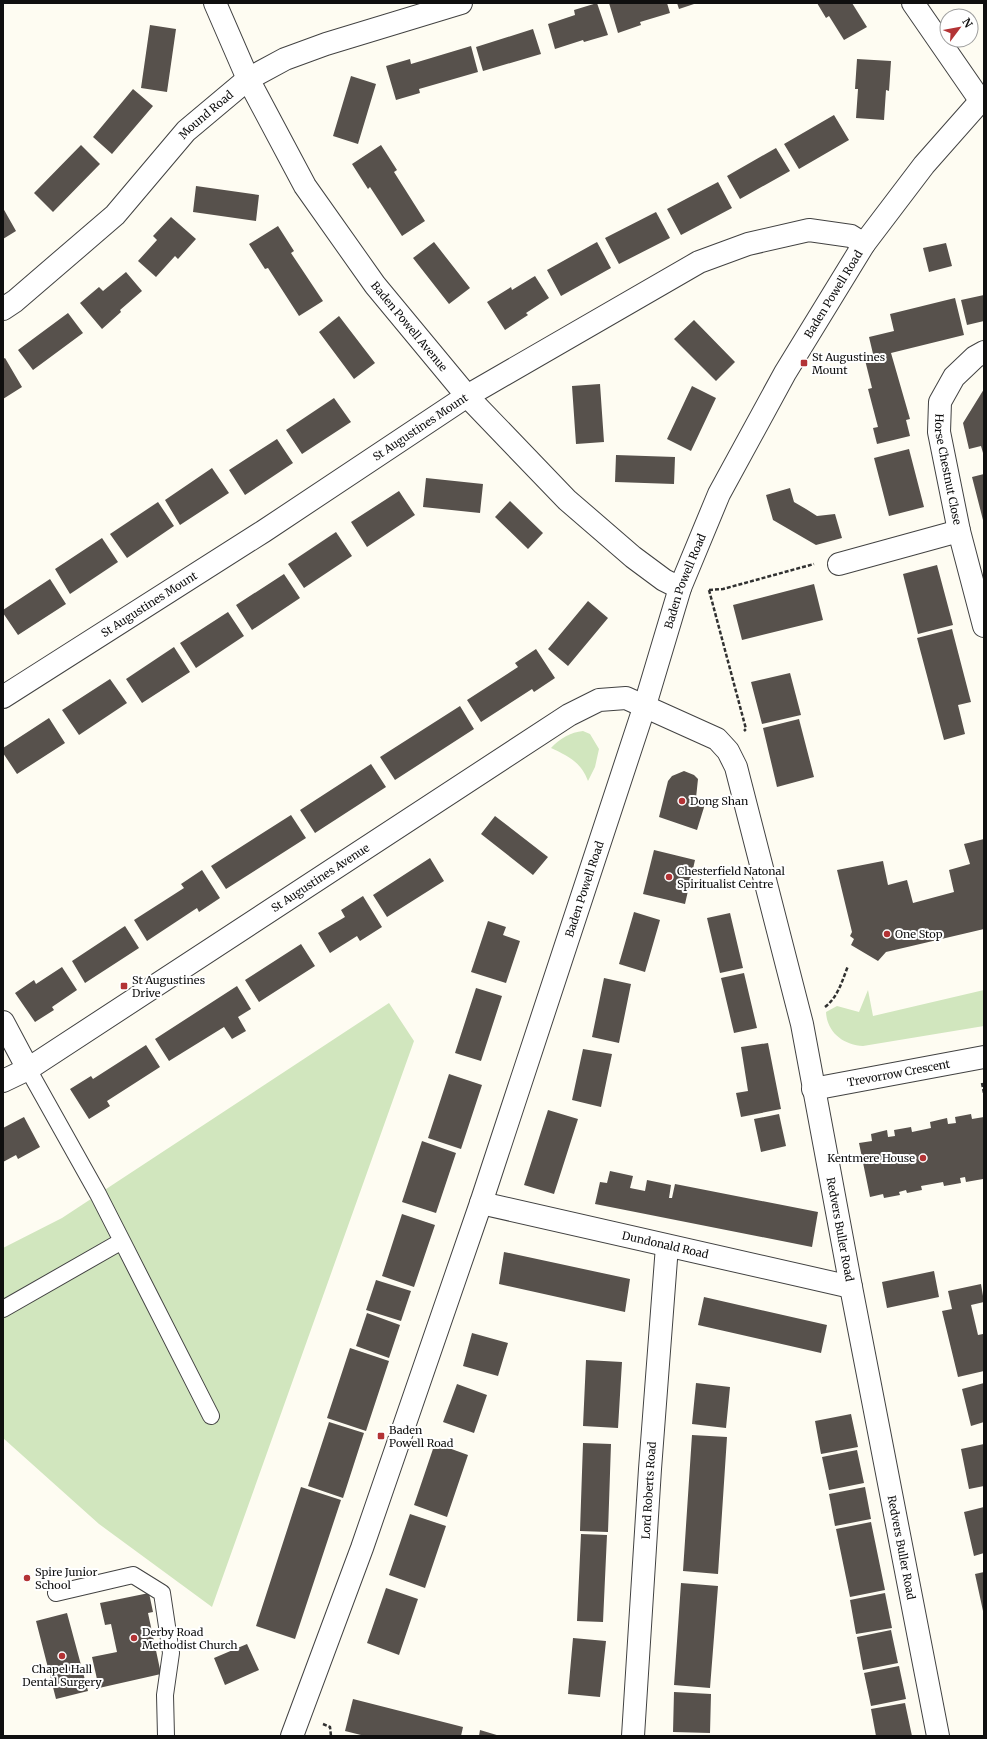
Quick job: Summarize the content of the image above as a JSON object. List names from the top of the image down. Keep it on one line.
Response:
{"streets":{"street":["Mound Road","Baden Powell Road","Baden Powell Avenue","St Augustines Mount","Horse Chestnut Close","St Augustines Avenue","Trevorrow Crescent","Redvers Buller Road","Dundonald Road","Lord Roberts Road"]},"crossings":[["Mound Road","Baden Powell Avenue"],["Baden Powell Road","Baden Powell Avenue"],["Baden Powell Road","St Augustines Mount"],["Baden Powell Road","St Augustines Avenue"],["Baden Powell Road","Redvers Buller Road"],["Baden Powell Road","Dundonald Road"],["Baden Powell Avenue","St Augustines Mount"],["St Augustines Avenue","Redvers Buller Road"],["Trevorrow Crescent","Redvers Buller Road"],["Redvers Buller Road","Dundonald Road"],["Dundonald Road","Lord Roberts Road"]],"places":{"transit":["St Augustines Mount","St Augustines Drive","Baden Powell Road"],"other":["Dong Shan","Chesterfield Natonal Spiritualist Centre","One Stop","Kentmere House","Spire Junior School","Derby Road Methodist Church","Chapel Hall Dental Surgery"]},"north":"top right"}
